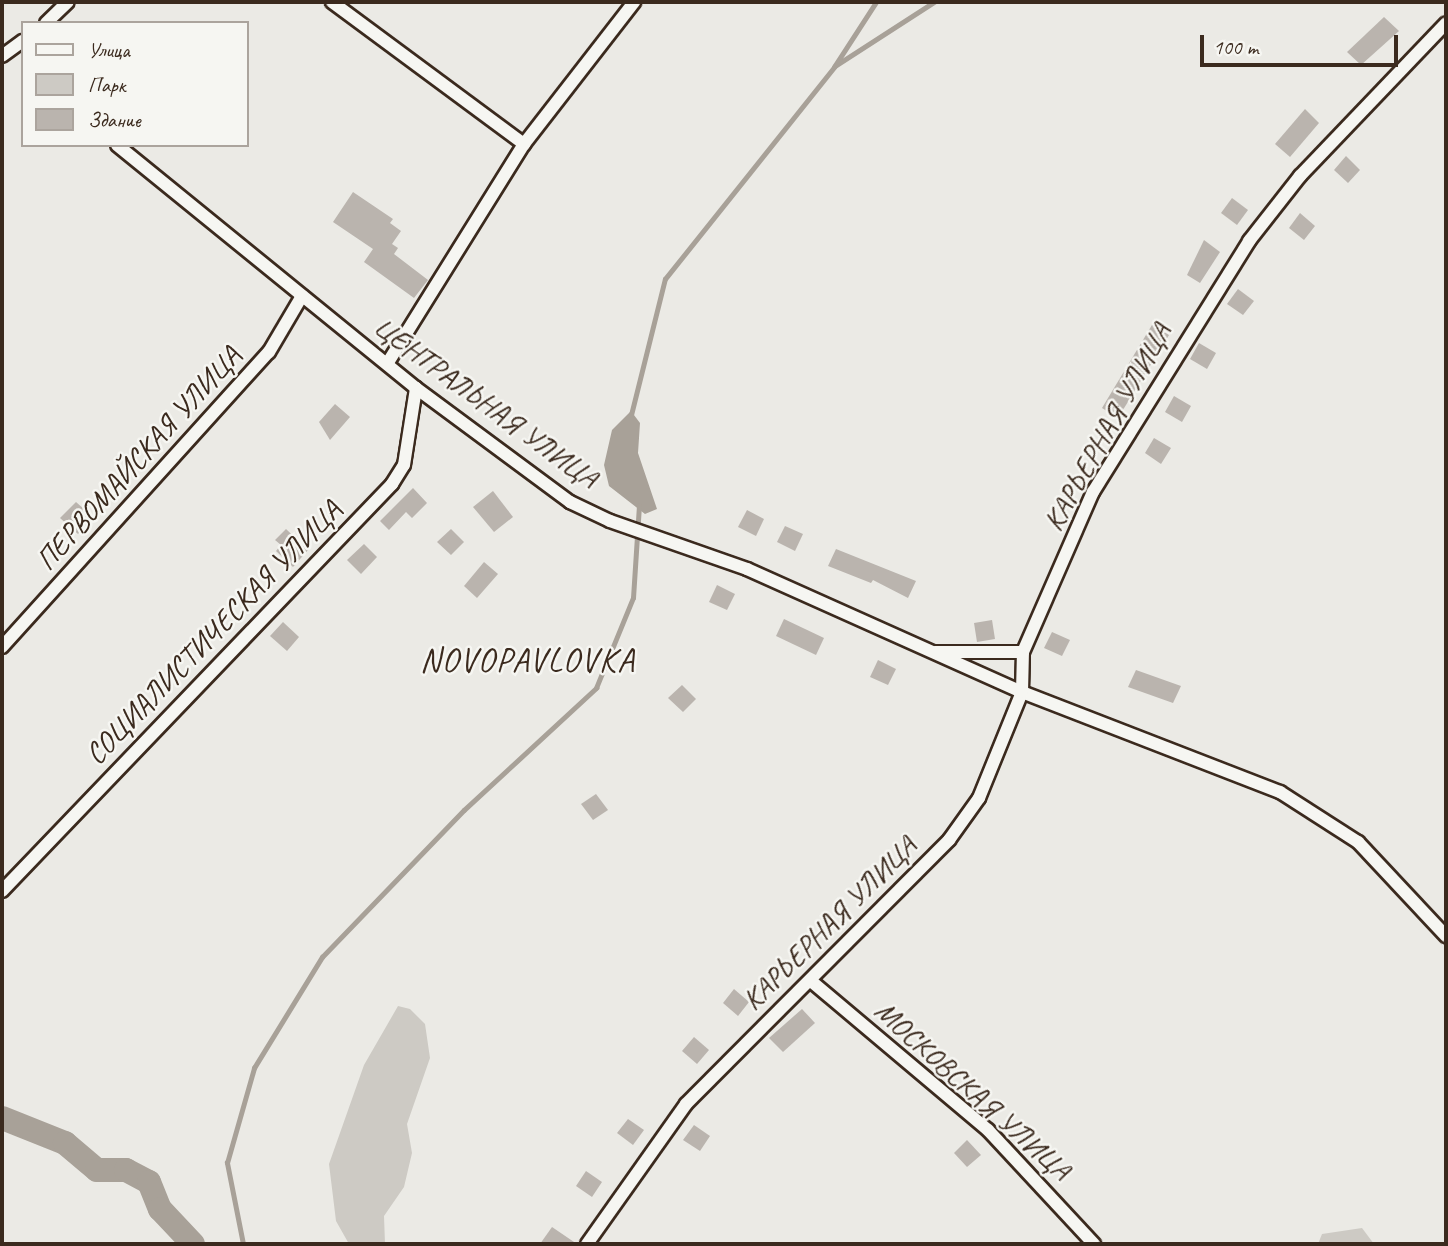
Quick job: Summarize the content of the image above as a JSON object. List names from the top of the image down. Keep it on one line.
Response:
{"streets":{"street":["ЦЕНТРАЛЬНАЯ УЛИЦА","КАРЬЕРНАЯ УЛИЦА","ПЕРВОМАЙСКАЯ УЛИЦА","СОЦИАЛИСТИЧЕСКАЯ УЛИЦА","МОСКОВСКАЯ УЛИЦА"]},"crossings":[["ЦЕНТРАЛЬНАЯ УЛИЦА","КАРЬЕРНАЯ УЛИЦА"],["ЦЕНТРАЛЬНАЯ УЛИЦА","ПЕРВОМАЙСКАЯ УЛИЦА"],["ЦЕНТРАЛЬНАЯ УЛИЦА","СОЦИАЛИСТИЧЕСКАЯ УЛИЦА"],["КАРЬЕРНАЯ УЛИЦА","МОСКОВСКАЯ УЛИЦА"]],"districts":["NOVOPAVLOVKA"],"legend":["Улица","Парк","Здание"],"scale_bar":"100 m"}
